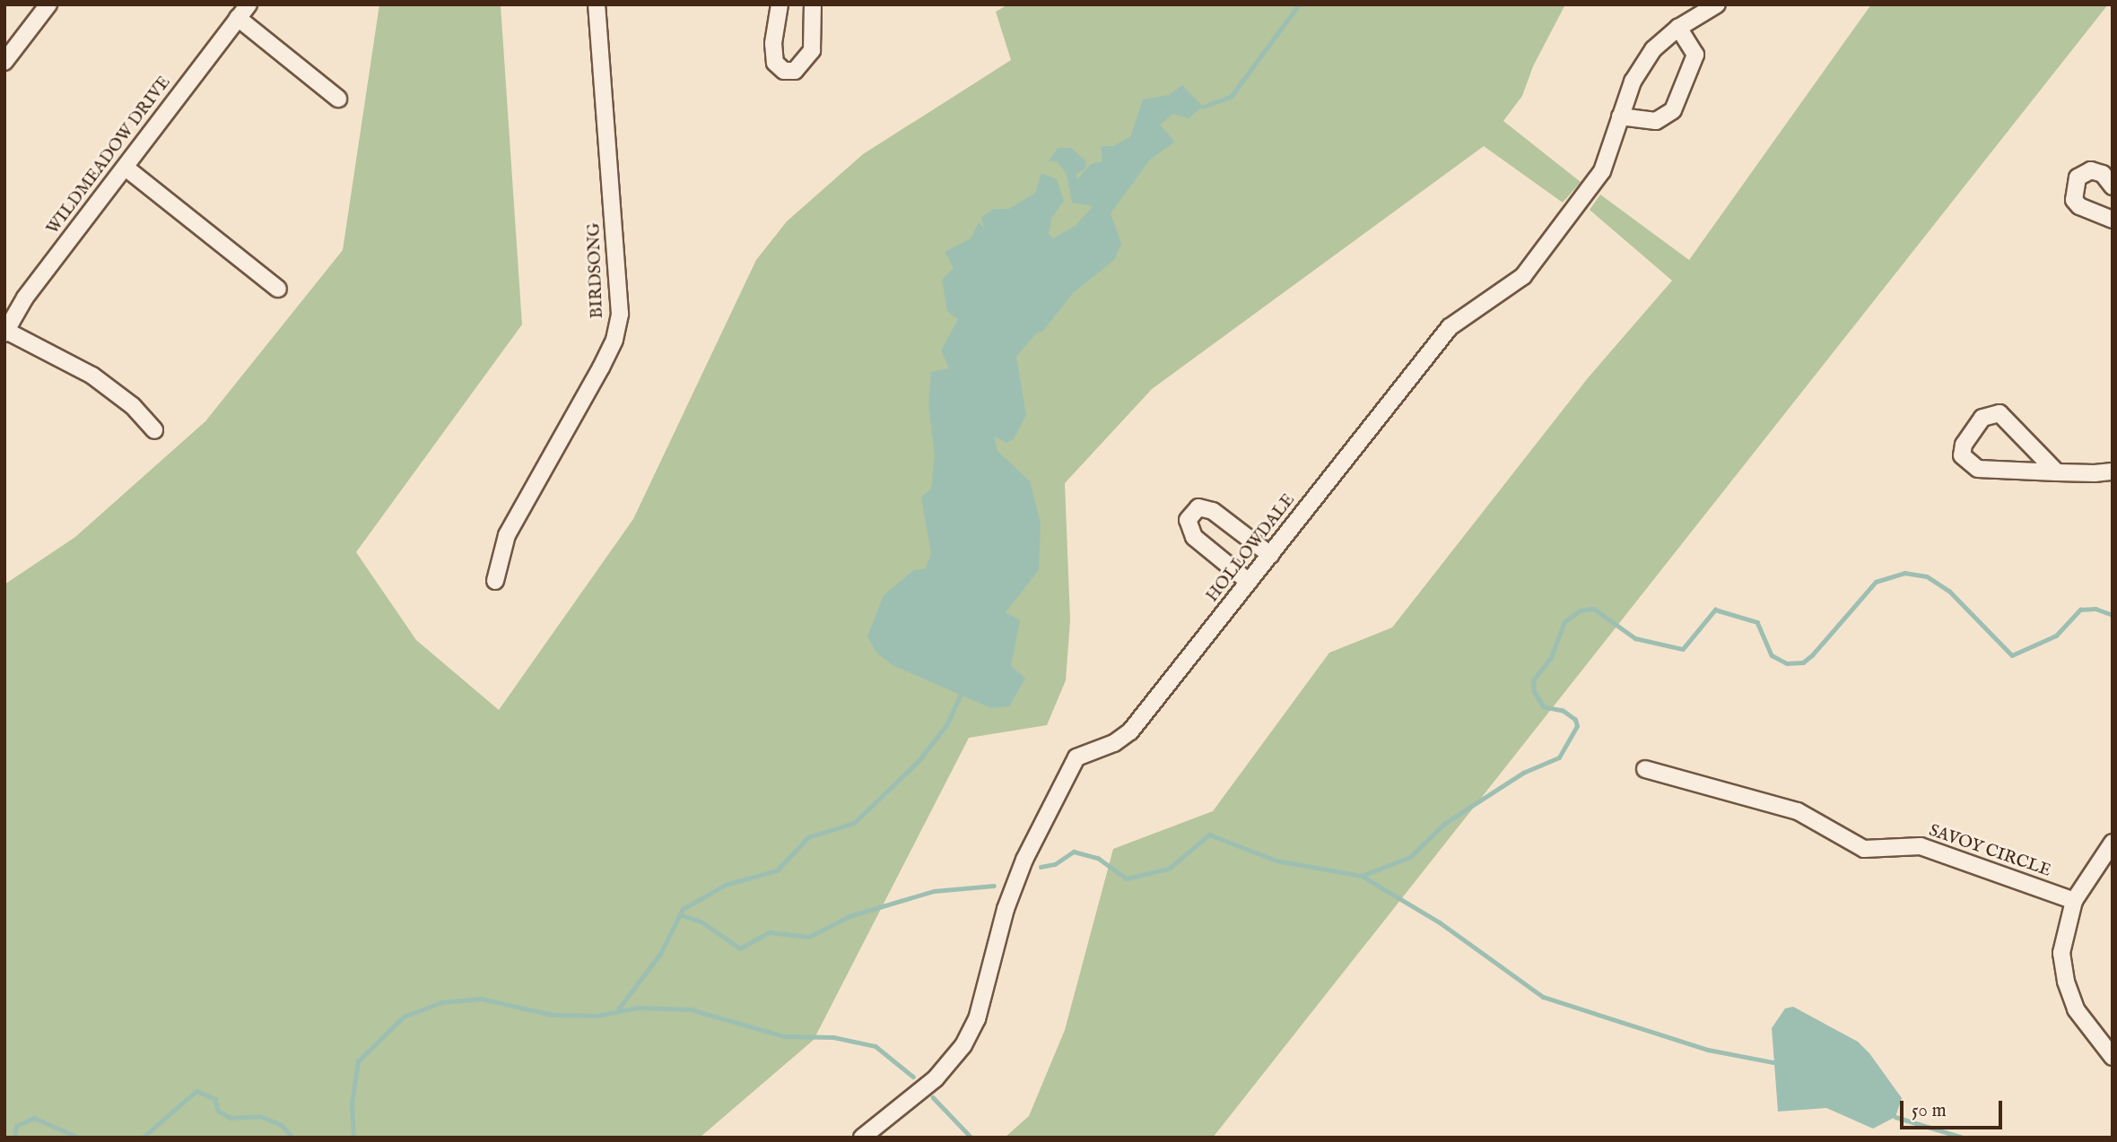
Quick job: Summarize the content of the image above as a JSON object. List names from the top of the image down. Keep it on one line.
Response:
{"streets":{"street":["WILDMEADOW DRIVE","BIRDSONG","HOLLOWDALE","SAVOY CIRCLE"]},"scale_bar":"50 m"}
